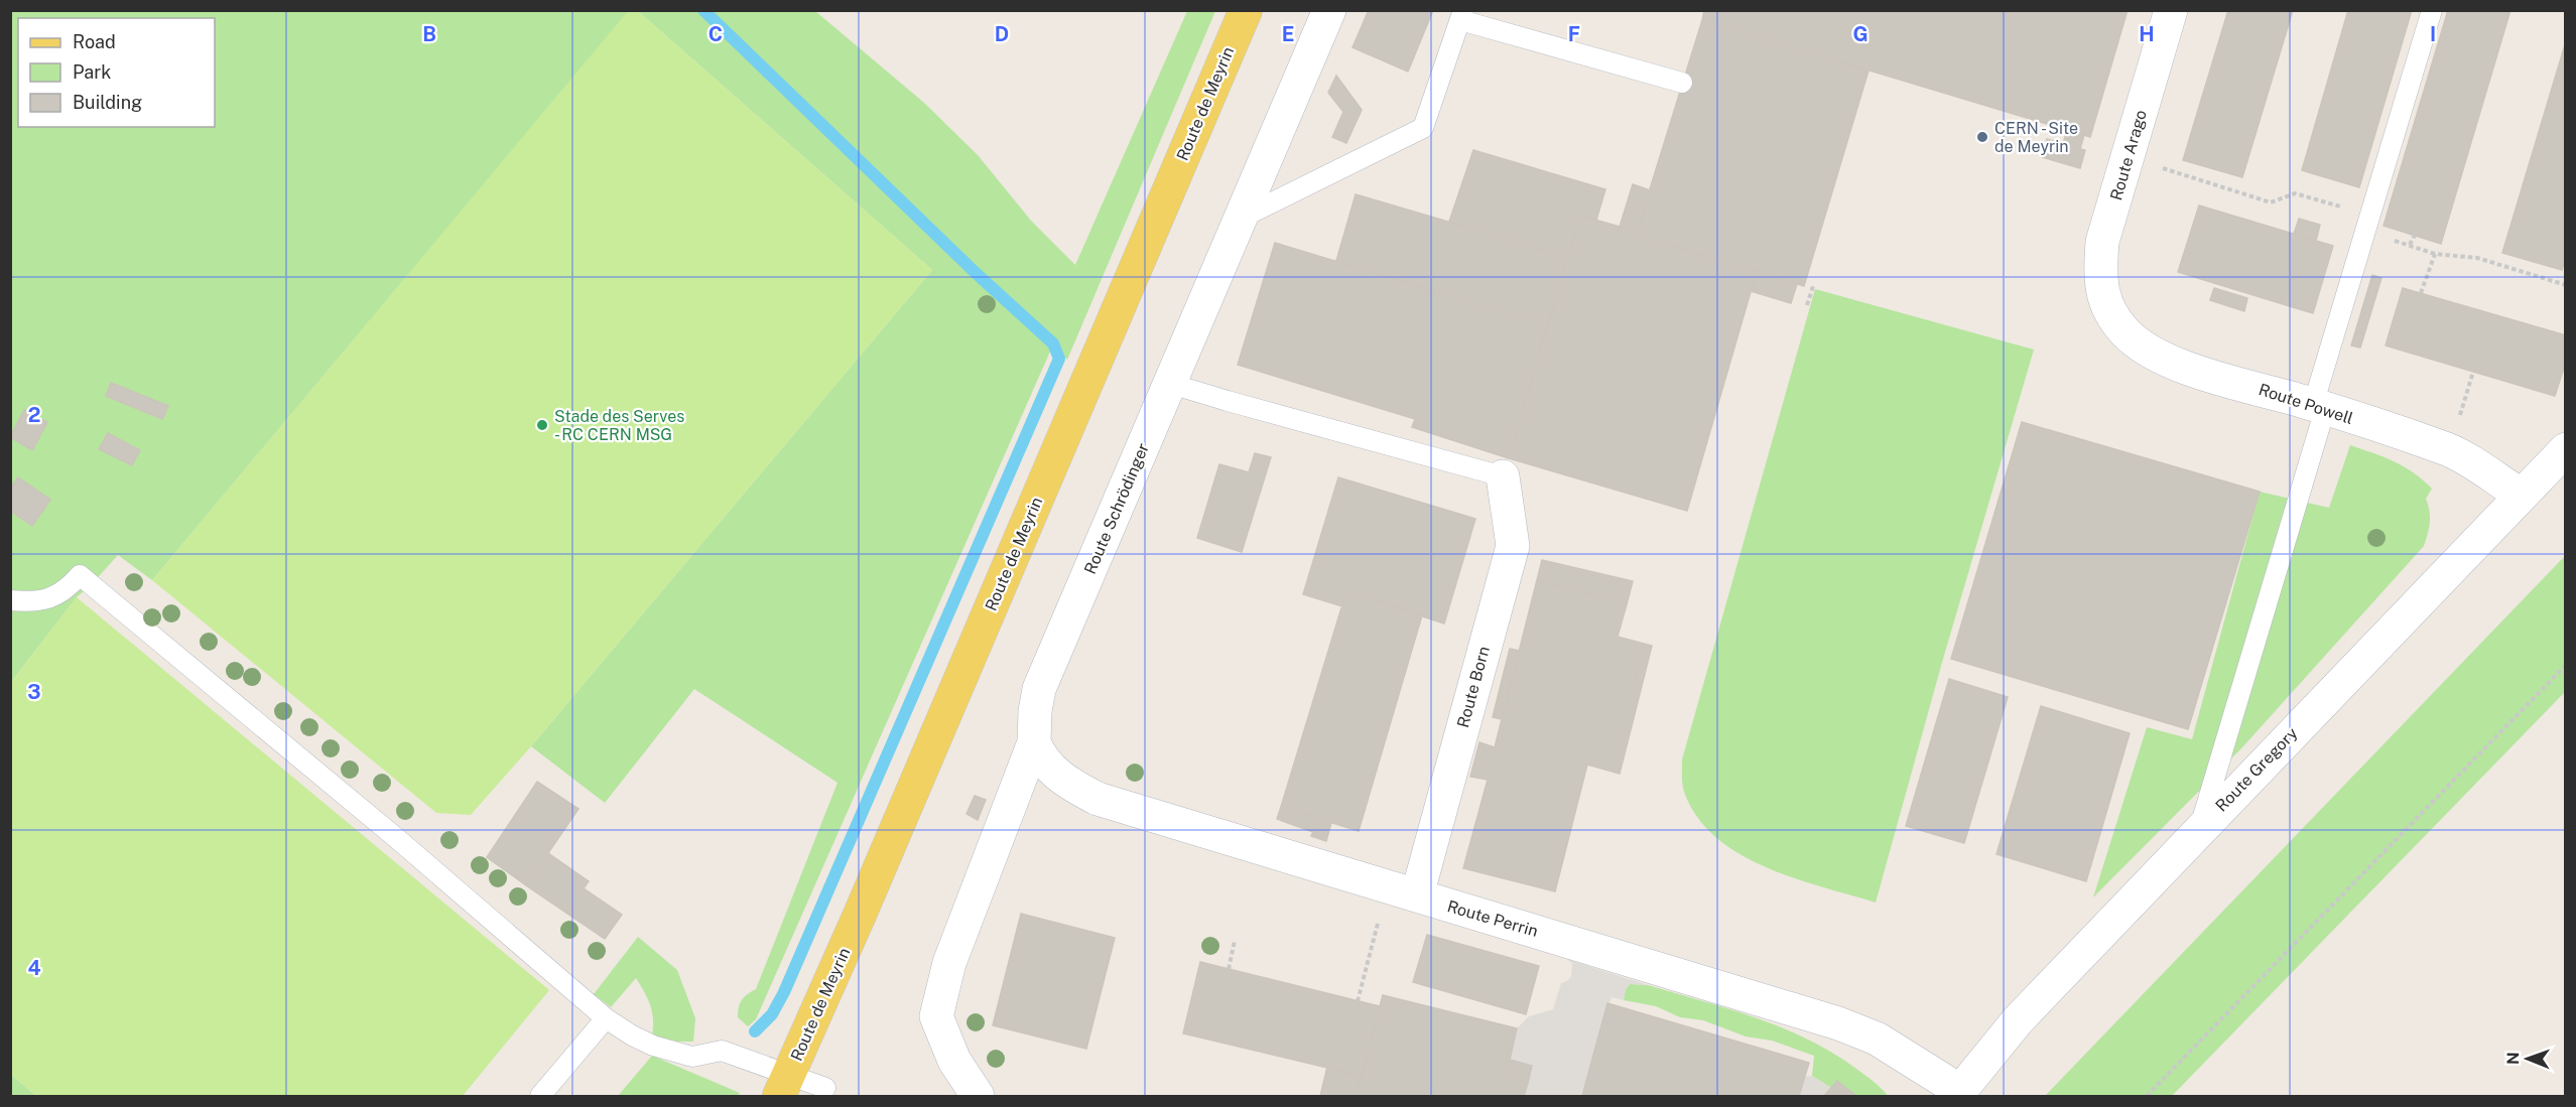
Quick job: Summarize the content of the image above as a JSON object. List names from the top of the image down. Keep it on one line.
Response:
{"streets":{"main road":["Route de Meyrin"],"street":["Route Arago","Route Powell","Route Schrödinger","Route Born","Route Gregory","Route Perrin"]},"crossings":[["Route Arago","Route Powell"],["Route Powell","Route Gregory"],["Route Schrödinger","Route Perrin"],["Route Born","Route Perrin"],["Route Gregory","Route Perrin"]],"places":["CERN - Site de Meyrin","Stade des Serves - RC CERN MSG"],"legend":["Road","Park","Building"],"north":"left","grid":{"columns":["B","C","D","E","F","G","H","I"],"rows":["2","3","4"]}}
